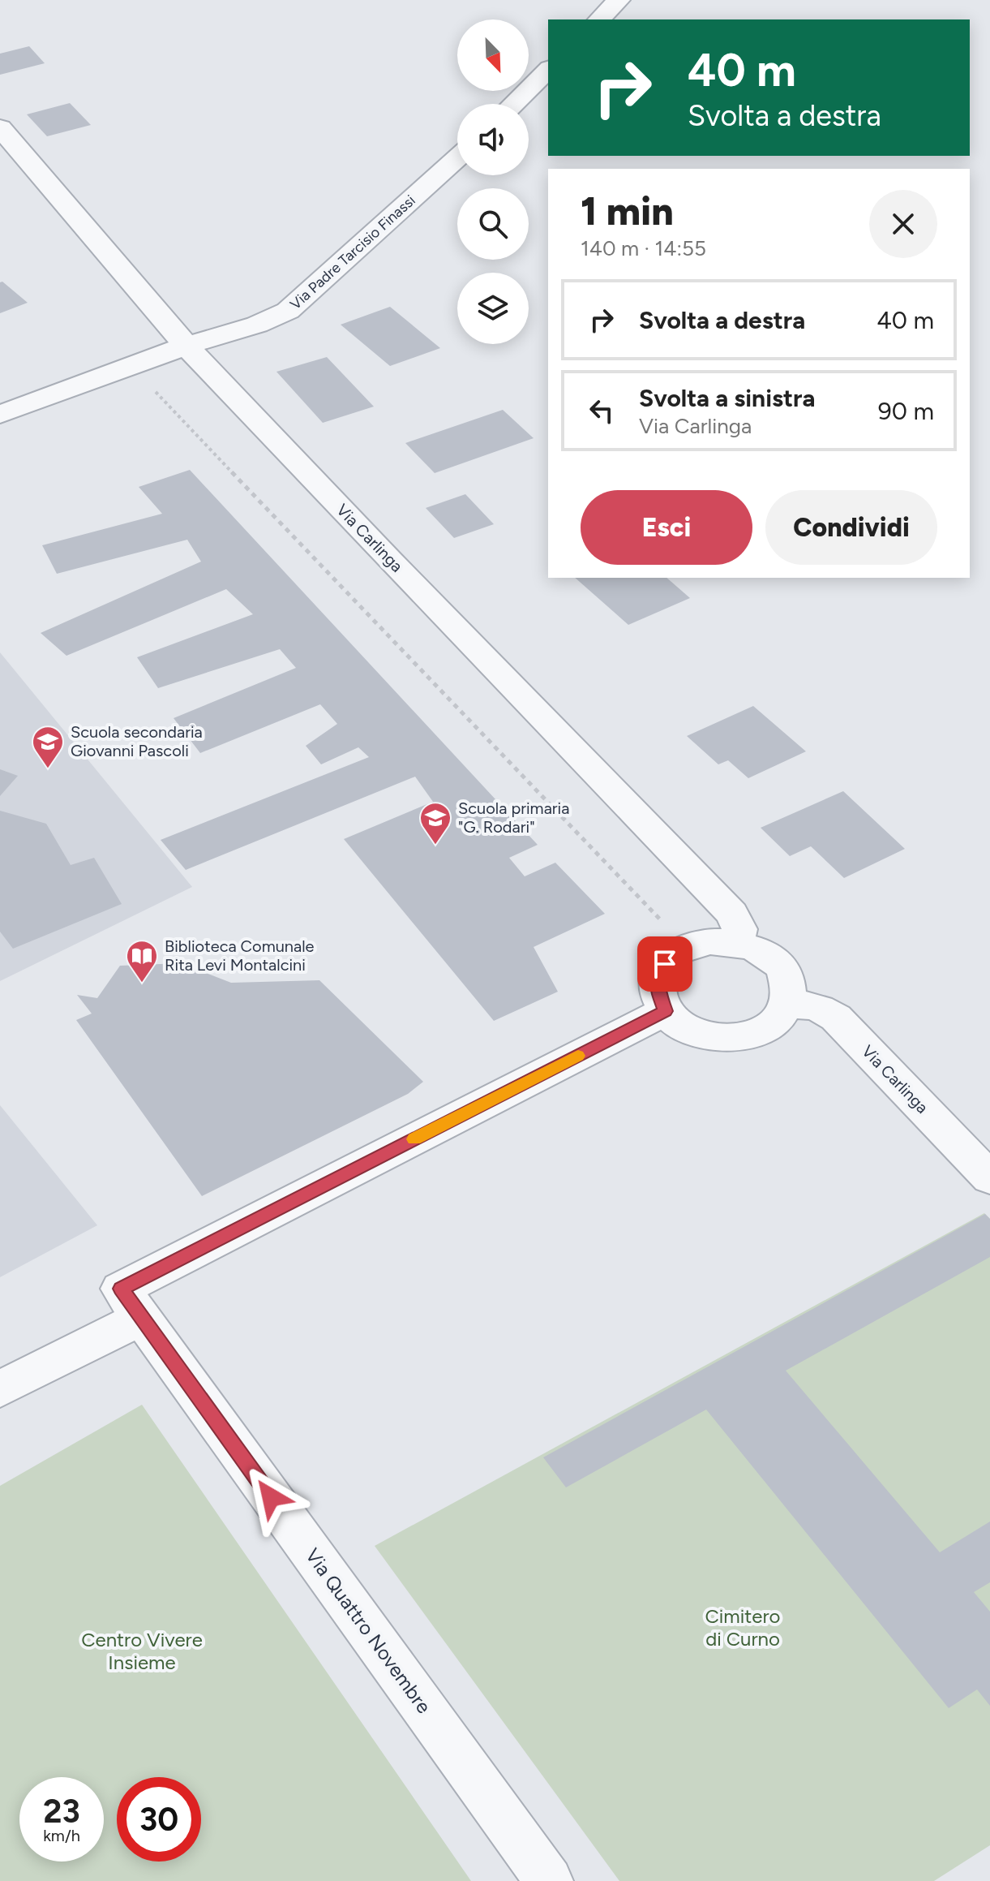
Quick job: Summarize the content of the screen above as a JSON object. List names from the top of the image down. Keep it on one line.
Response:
{"streets":{"street":["Via Padre Tarcisio Finassi","Via Carlinga","Via Quattro Novembre"]},"crossings":[["Via Padre Tarcisio Finassi","Via Carlinga"],["Via Carlinga","Via Quattro Novembre"]],"parks":["Cimitero di Curno","Centro Vivere Insieme"],"places":{"school or university":["Scuola secondaria Giovanni Pascoli","Scuola primaria \"G. Rodari\""],"library":["Biblioteca Comunale Rita Levi Montalcini"]},"north":"bottom right","page":{"turn":["40 m","Svolta a destra"],"heading":["1 min","140 m · 14:55"],"list":[{"name":"Svolta a destra","value":"40 m"},{"name":"Svolta a sinistra","note":"Via Carlinga","value":"90 m"}],"buttons":["Esci","Condividi"],"speed":"23 km/h","limit":"30"}}
